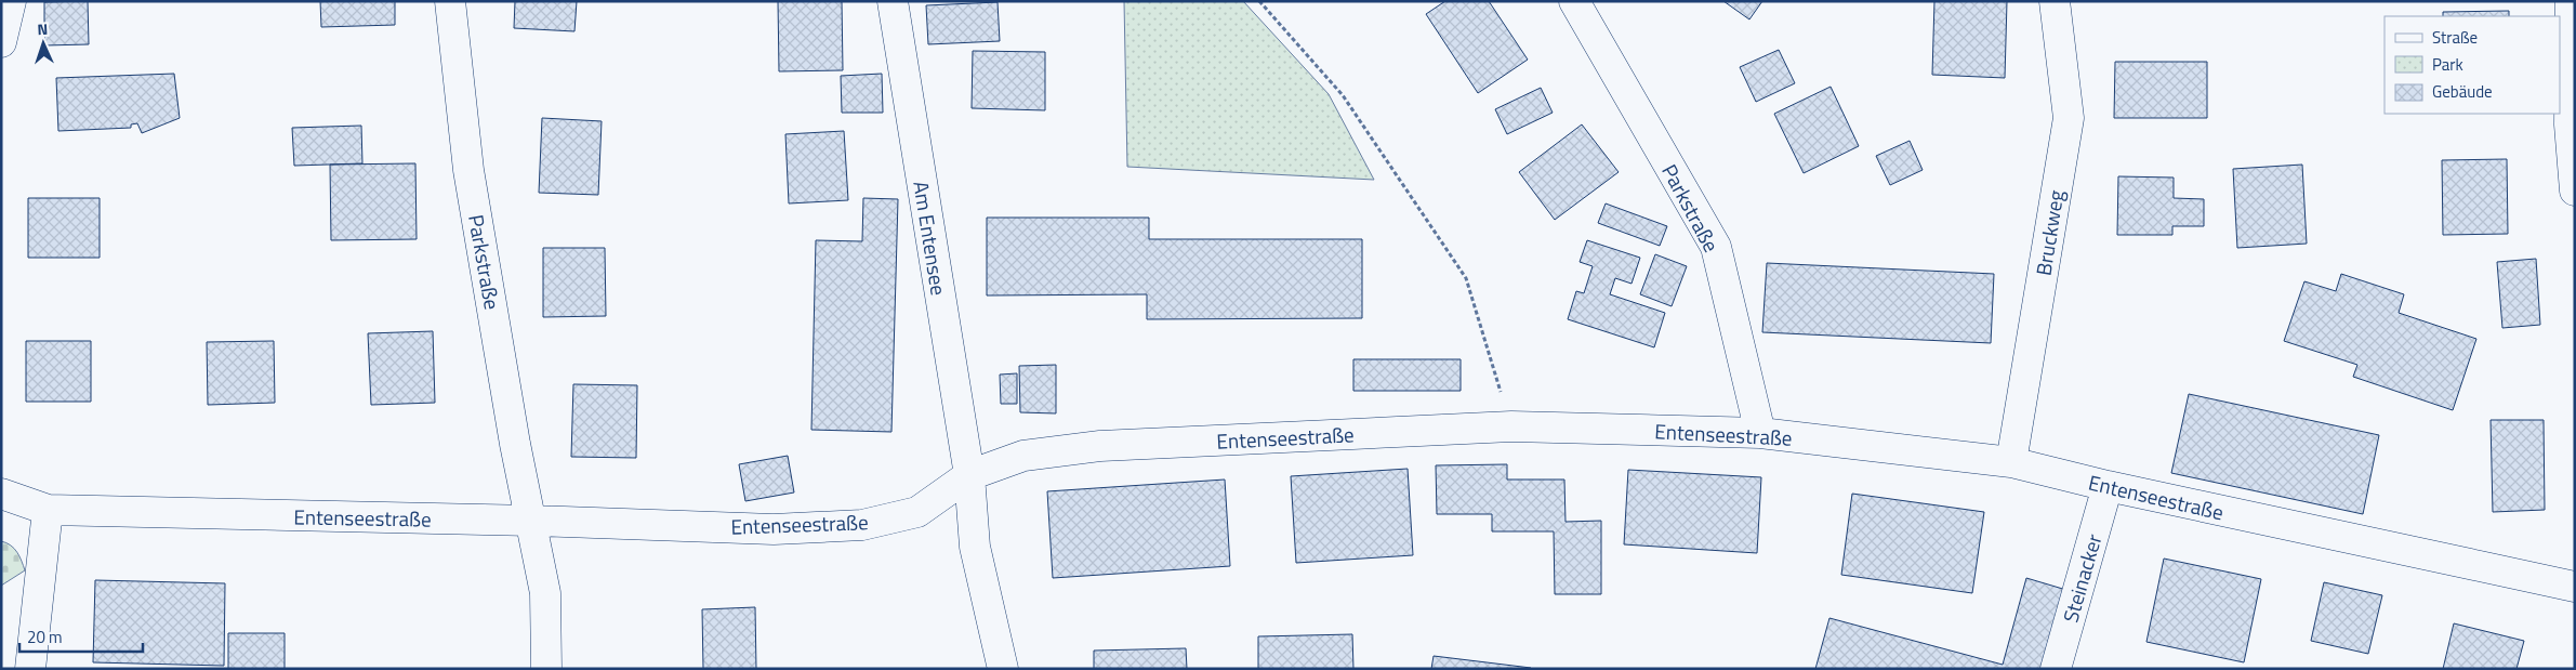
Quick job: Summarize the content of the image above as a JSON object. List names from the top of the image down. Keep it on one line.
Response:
{"streets":{"street":["Parkstraße","Bruckweg","Am Entensee","Entenseestraße","Steinacker"]},"crossings":[["Parkstraße","Entenseestraße"],["Bruckweg","Entenseestraße"],["Am Entensee","Entenseestraße"],["Entenseestraße","Steinacker"]],"legend":["Straße","Park","Gebäude"],"scale_bar":"20 m","north":"top"}
